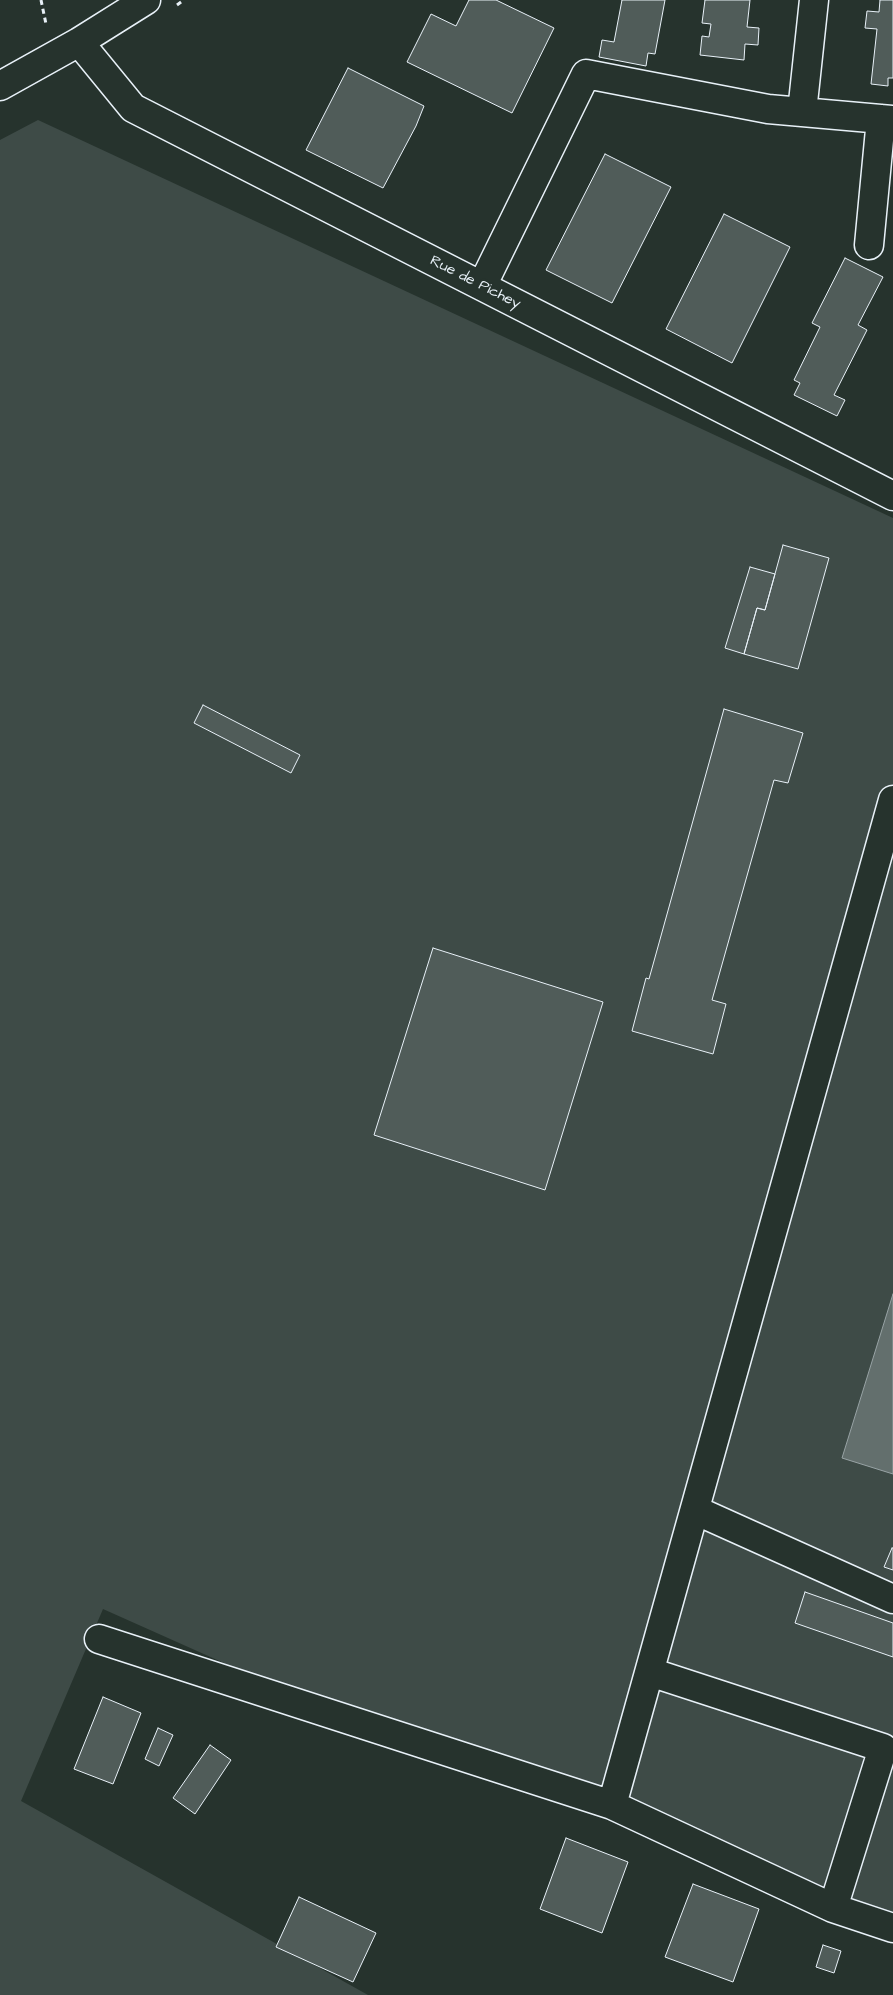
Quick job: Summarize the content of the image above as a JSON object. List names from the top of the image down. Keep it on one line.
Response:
{"streets":{"street":["Rue de Pichey"]}}
